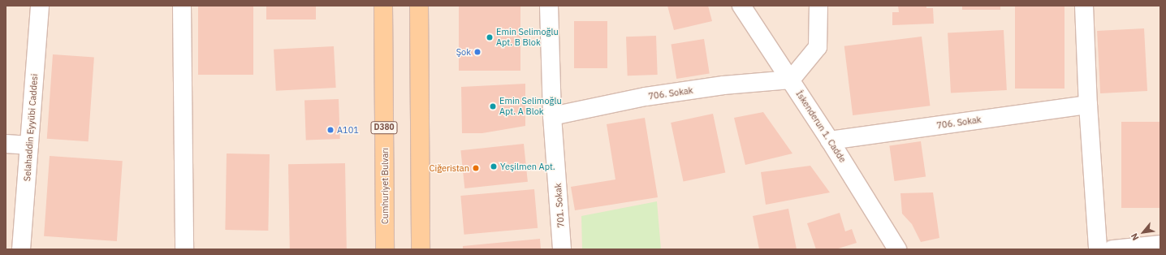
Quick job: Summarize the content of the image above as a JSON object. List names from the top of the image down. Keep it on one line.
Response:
{"streets":{"main road":["D380","Cumhuriyet Bulvarı"],"street":["706. Sokak","İskenderun 1. Cadde","Selahaddin Eyyübi Caddesi","701. Sokak"]},"crossings":[["706. Sokak","İskenderun 1. Cadde"],["706. Sokak","701. Sokak"]],"places":["Emin Selimoğlu Apt. B Blok","Şok","Emin Selimoğlu Apt. A Blok","A101","Yeşilmen Apt.","Ciğeristan"],"north":"bottom left"}
